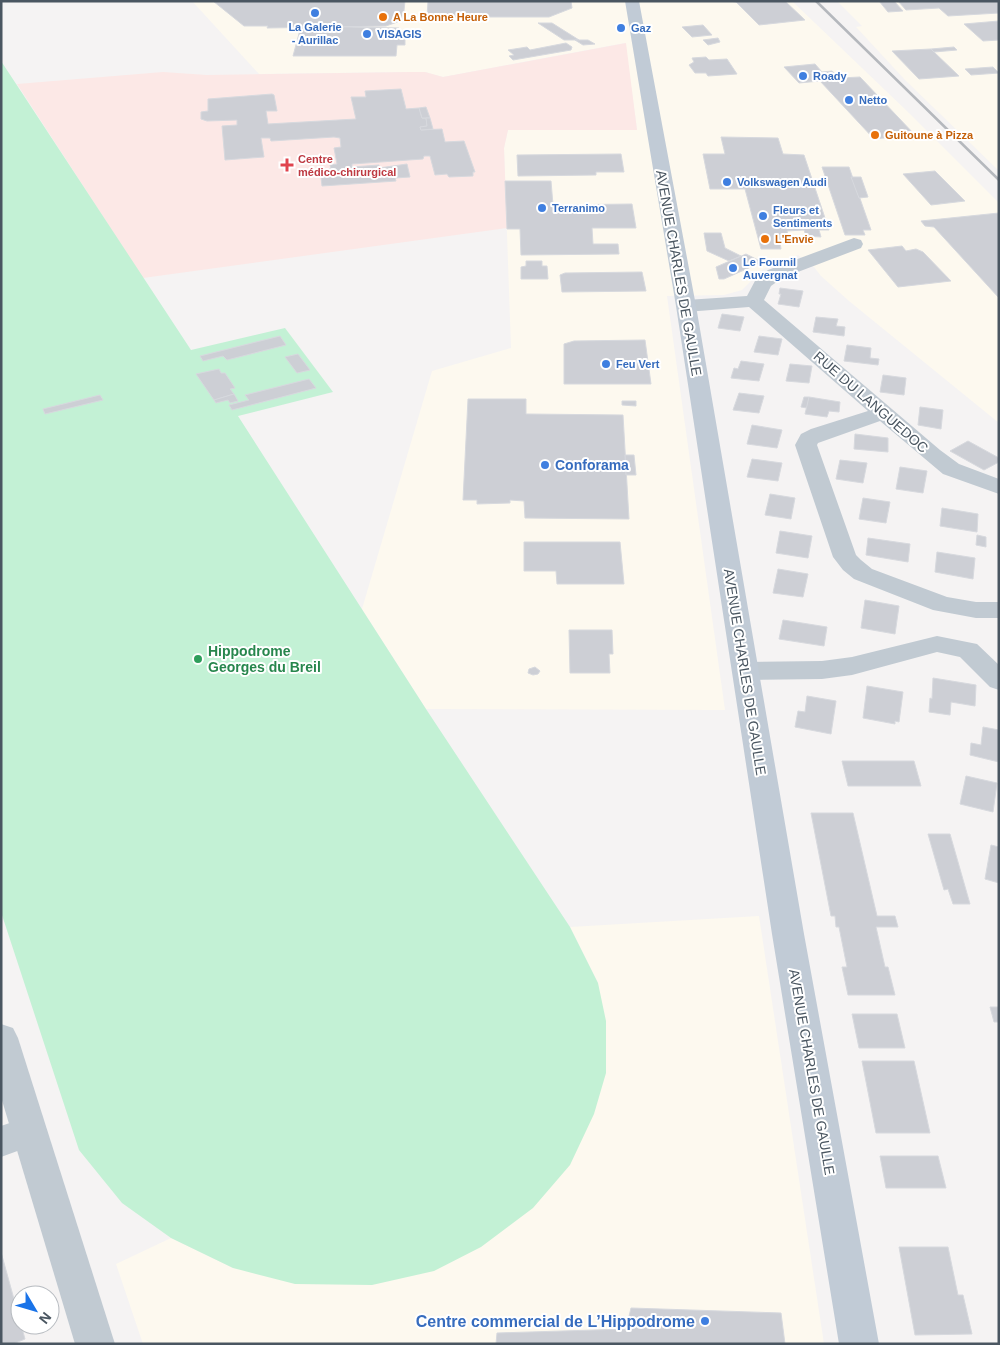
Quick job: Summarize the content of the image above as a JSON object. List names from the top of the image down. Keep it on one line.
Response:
{"streets":{"main road":["AVENUE CHARLES DE GAULLE"],"street":["RUE DU LANGUEDOC"]},"places":{"other":["La Galerie - Aurillac","A La Bonne Heure","Gaz","VISAGIS","Roady","Netto","Guitoune à Pizza","Volkswagen Audi","Terranimo","Fleurs et Sentiments","L'Envie","Le Fournil Auvergnat","Feu Vert","Conforama","Hippodrome Georges du Breil","Centre commercial de L’Hippodrome"],"health":["Centre médico-chirurgical"]},"north":"bottom right"}
